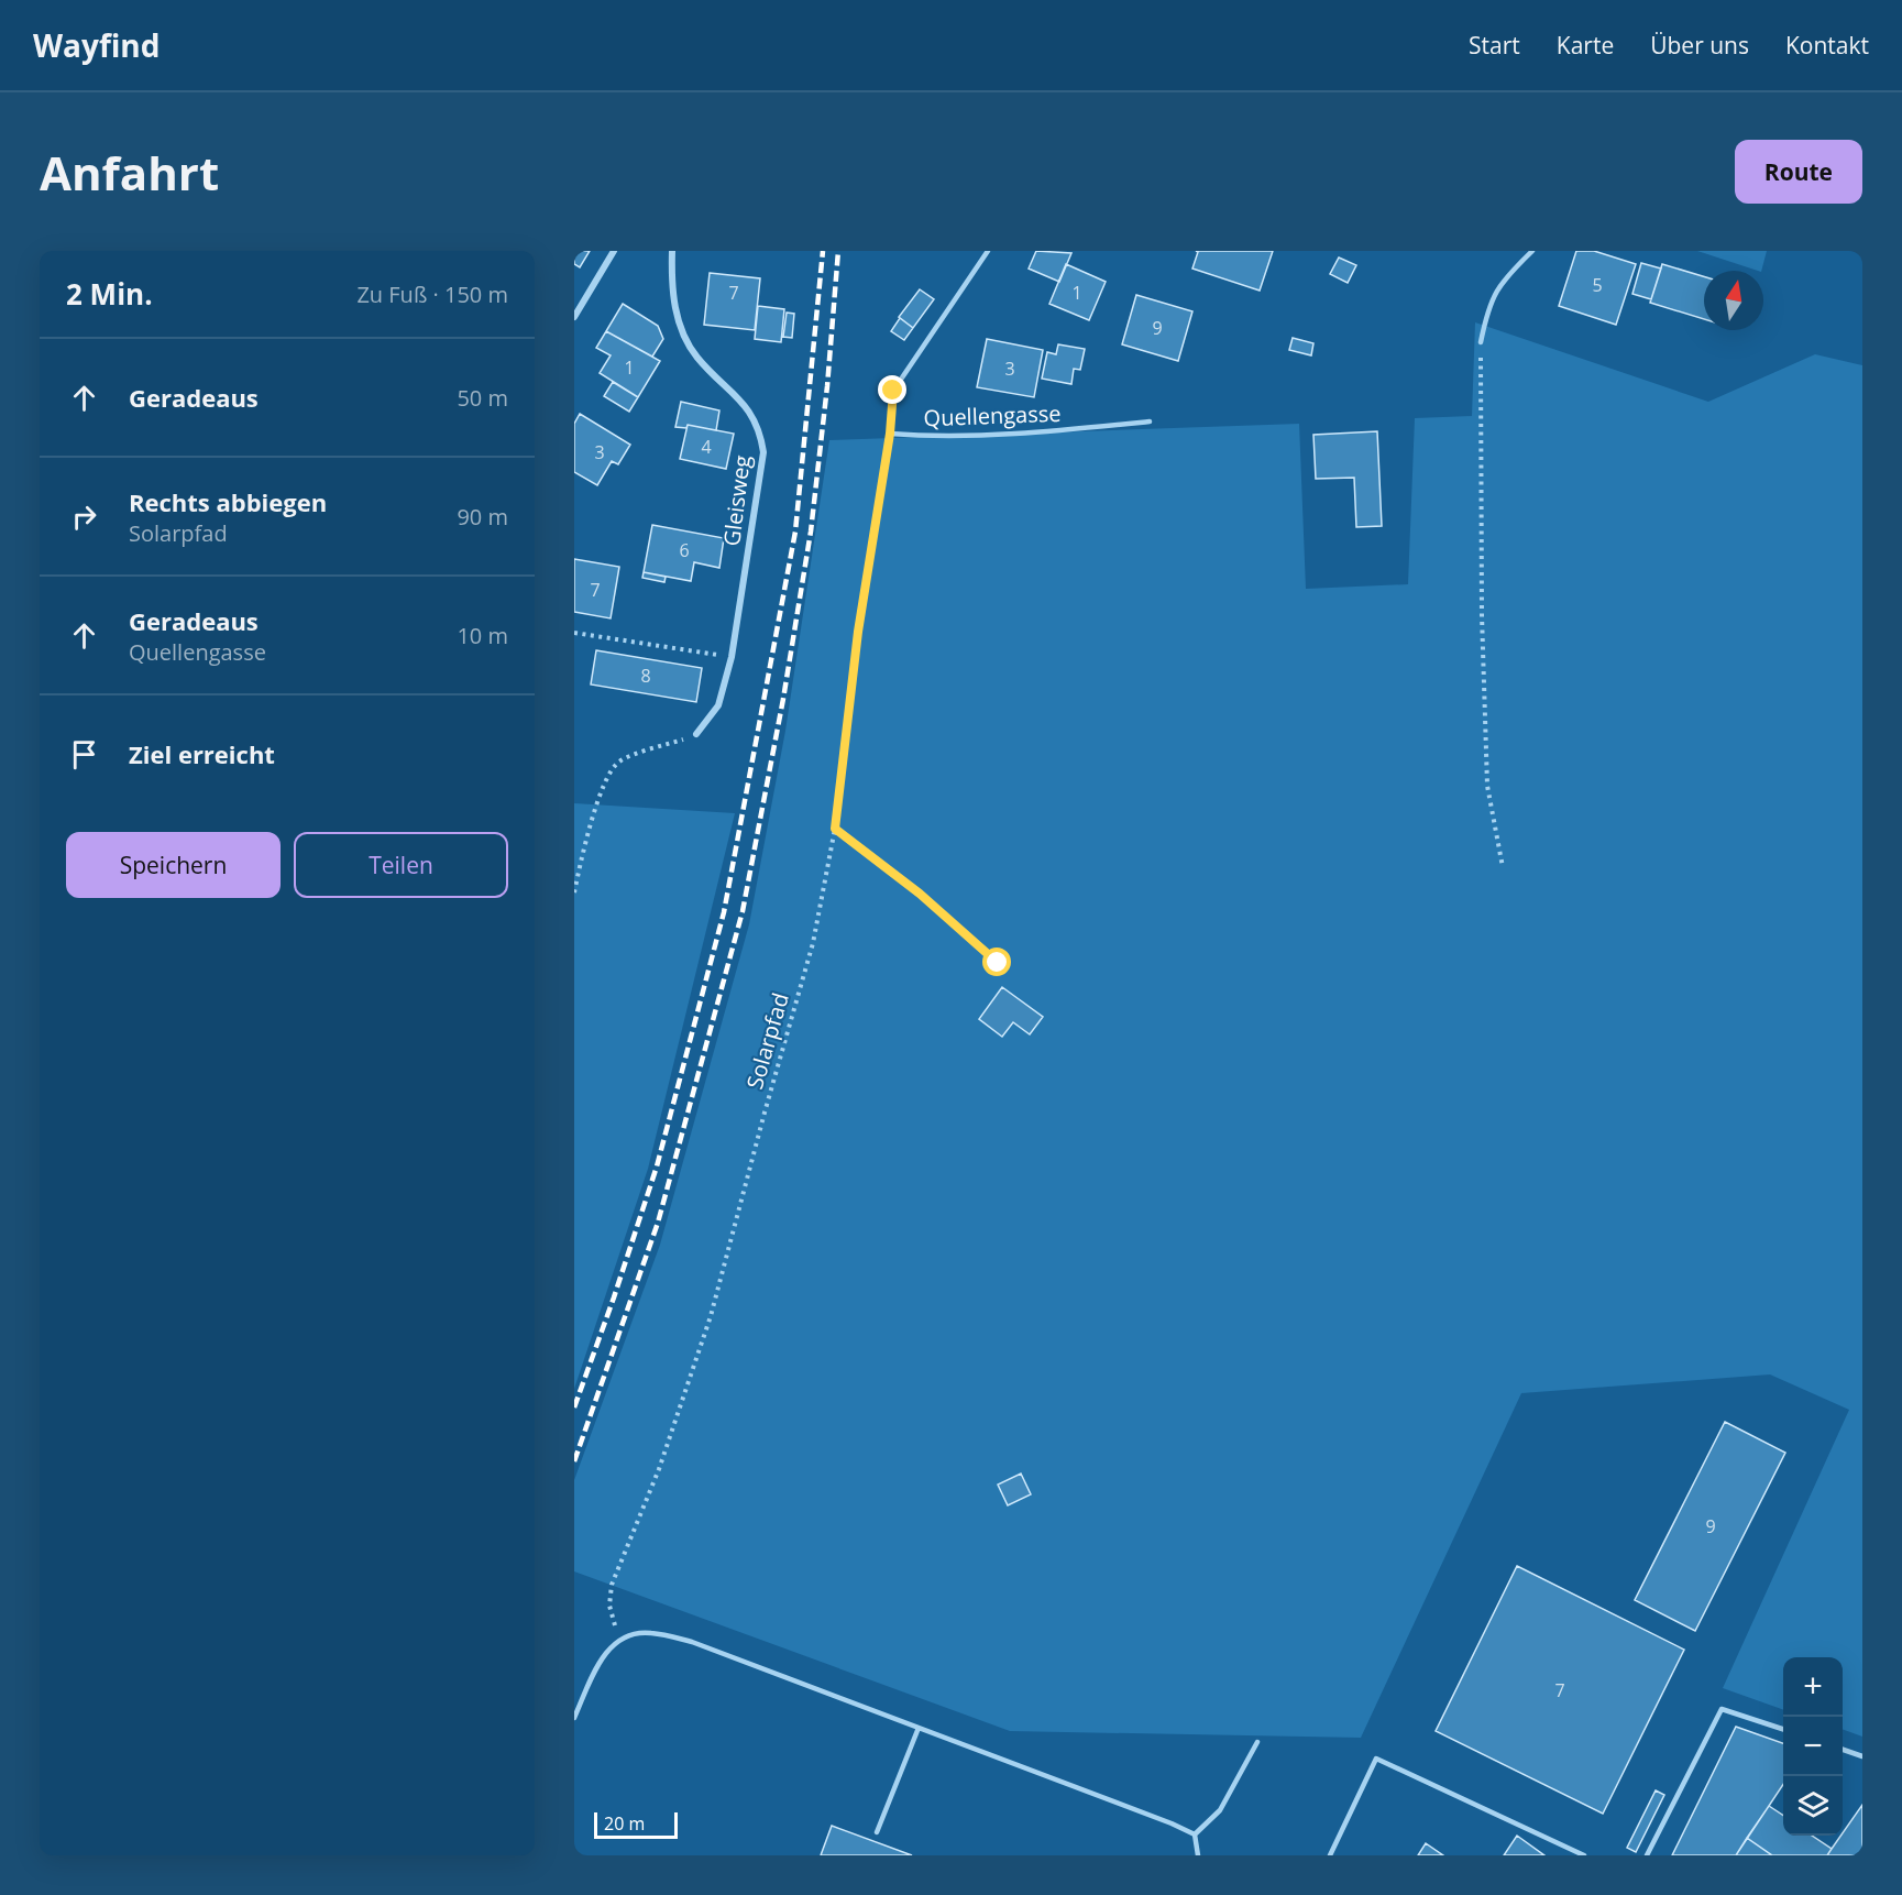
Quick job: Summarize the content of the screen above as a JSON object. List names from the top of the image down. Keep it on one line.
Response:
{"streets":{"street":["Gleisweg"],"lane":["Quellengasse"],"path":["Solarpfad"]},"crossings":[["Quellengasse","Solarpfad"]],"house_numbers":["5","7","1","9","1","3","4","3","6","7","8","9","7"],"scale_bar":"20 m","north":"top","page":{"header":"Wayfind","nav":["Start","Karte","Über uns","Kontakt"],"buttons":["Route",["Speichern","Teilen"]],"title":"Anfahrt","heading":["2 Min.","Zu Fuß · 150 m"],"list":[["Geradeaus","50 m"],["Rechts abbiegen","Solarpfad","90 m"],["Geradeaus","Quellengasse","10 m"],"Ziel erreicht"],"map_buttons":["+","−"],"scale":"20 m"}}
